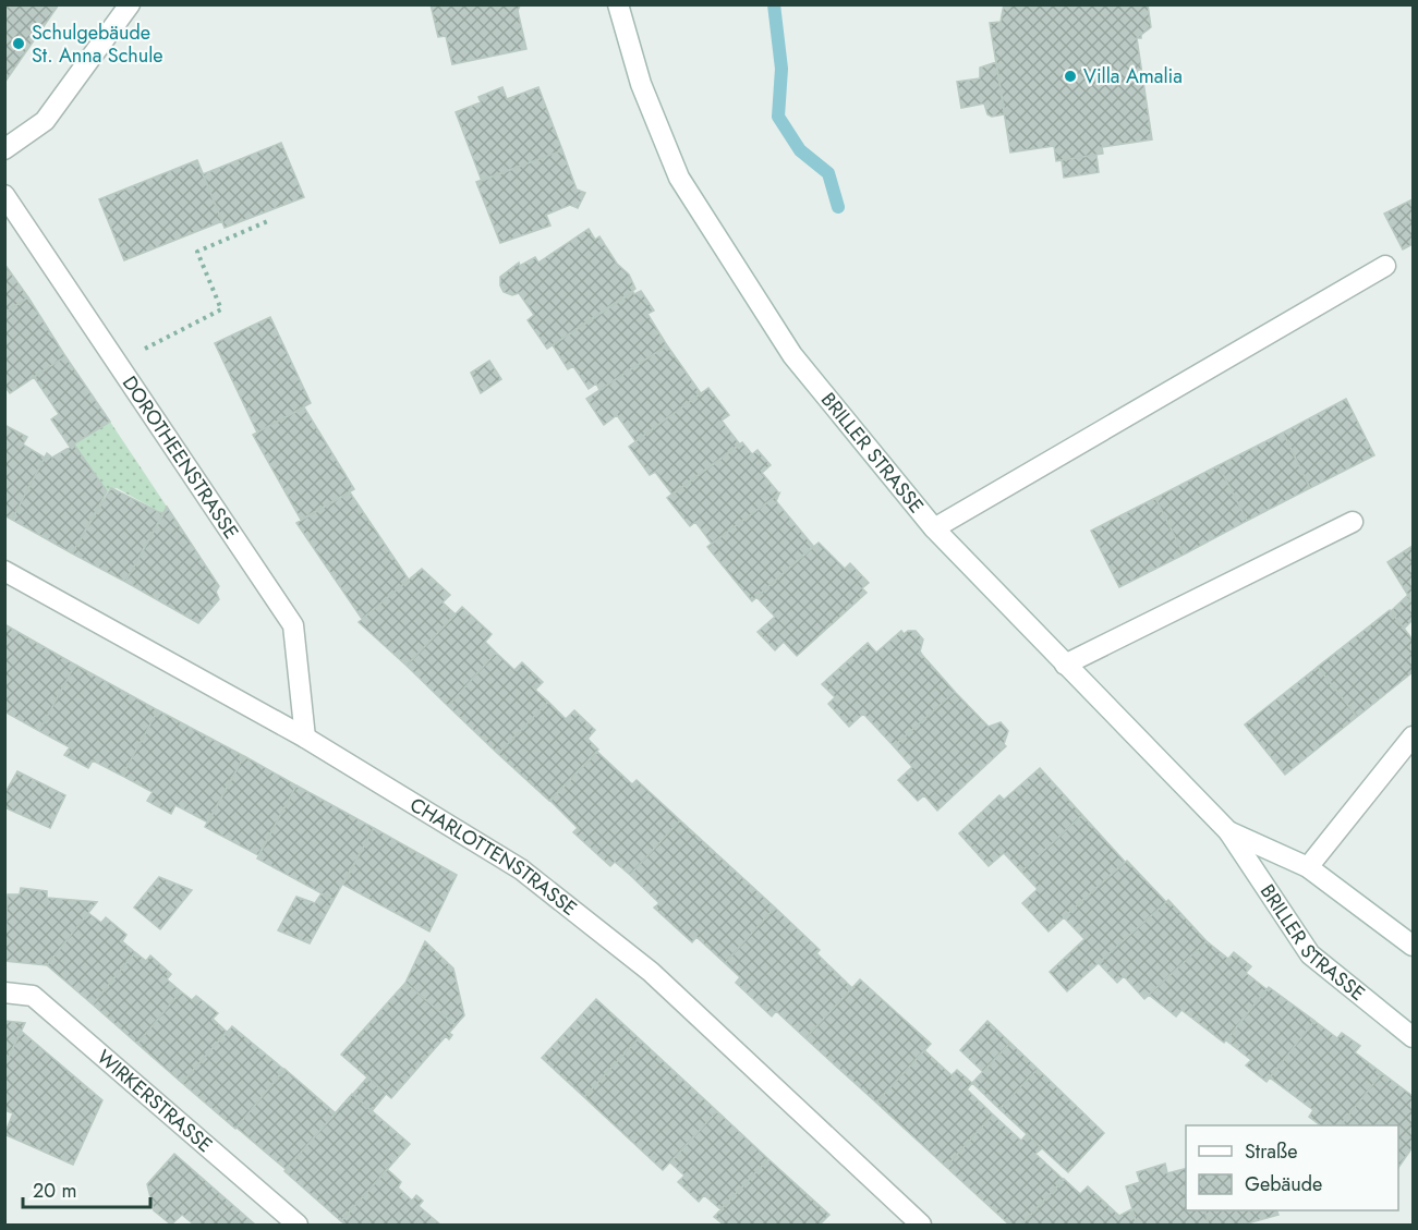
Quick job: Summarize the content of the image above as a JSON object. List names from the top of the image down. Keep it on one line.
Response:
{"streets":{"street":["BRILLER STRASSE","DOROTHEENSTRASSE","CHARLOTTENSTRASSE","WIRKERSTRASSE"]},"crossings":[["DOROTHEENSTRASSE","CHARLOTTENSTRASSE"]],"places":["Schulgebäude St. Anna Schule","Villa Amalia"],"legend":["Straße","Gebäude"],"scale_bar":"20 m"}
